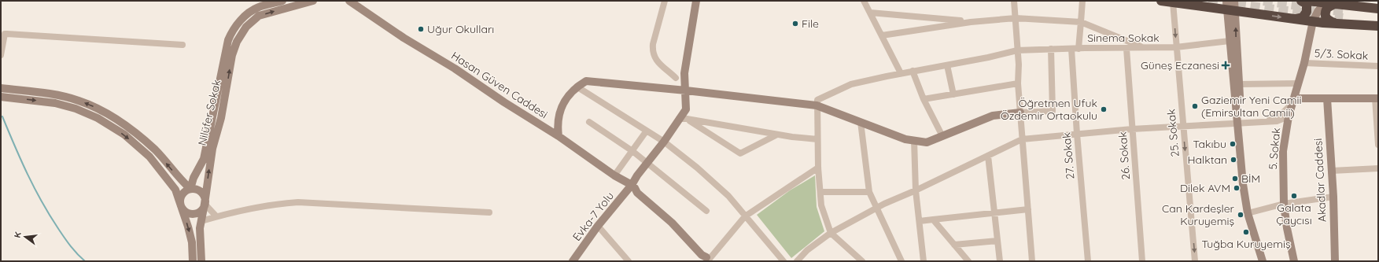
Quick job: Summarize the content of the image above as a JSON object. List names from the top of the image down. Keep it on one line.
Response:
{"streets":{"street":["Sinema Sokak","5/3. Sokak","Hasan Güven Caddesi","Nilüfer Sokak","25. Sokak","5. Sokak","27. Sokak","26. Sokak","Akadlar Caddesi","Evka-7 Yolu"]},"crossings":[["Sinema Sokak","25. Sokak"],["Sinema Sokak","27. Sokak"],["Sinema Sokak","26. Sokak"],["5/3. Sokak","5. Sokak"],["Hasan Güven Caddesi","Evka-7 Yolu"]],"places":{"other":["File","Uğur Okulları","Gaziemir Yeni Camii (Emirsultan Camii)","Öğretmen Ufuk Özdemir Ortaokulu","Takıbu","Halktan","BİM","Dilek AVM","Galata Çaycısı","Can Kardeşler Kuruyemiş","Tuğba Kuruyemiş"],"health":["Güneş Eczanesi"]},"north":"left"}
